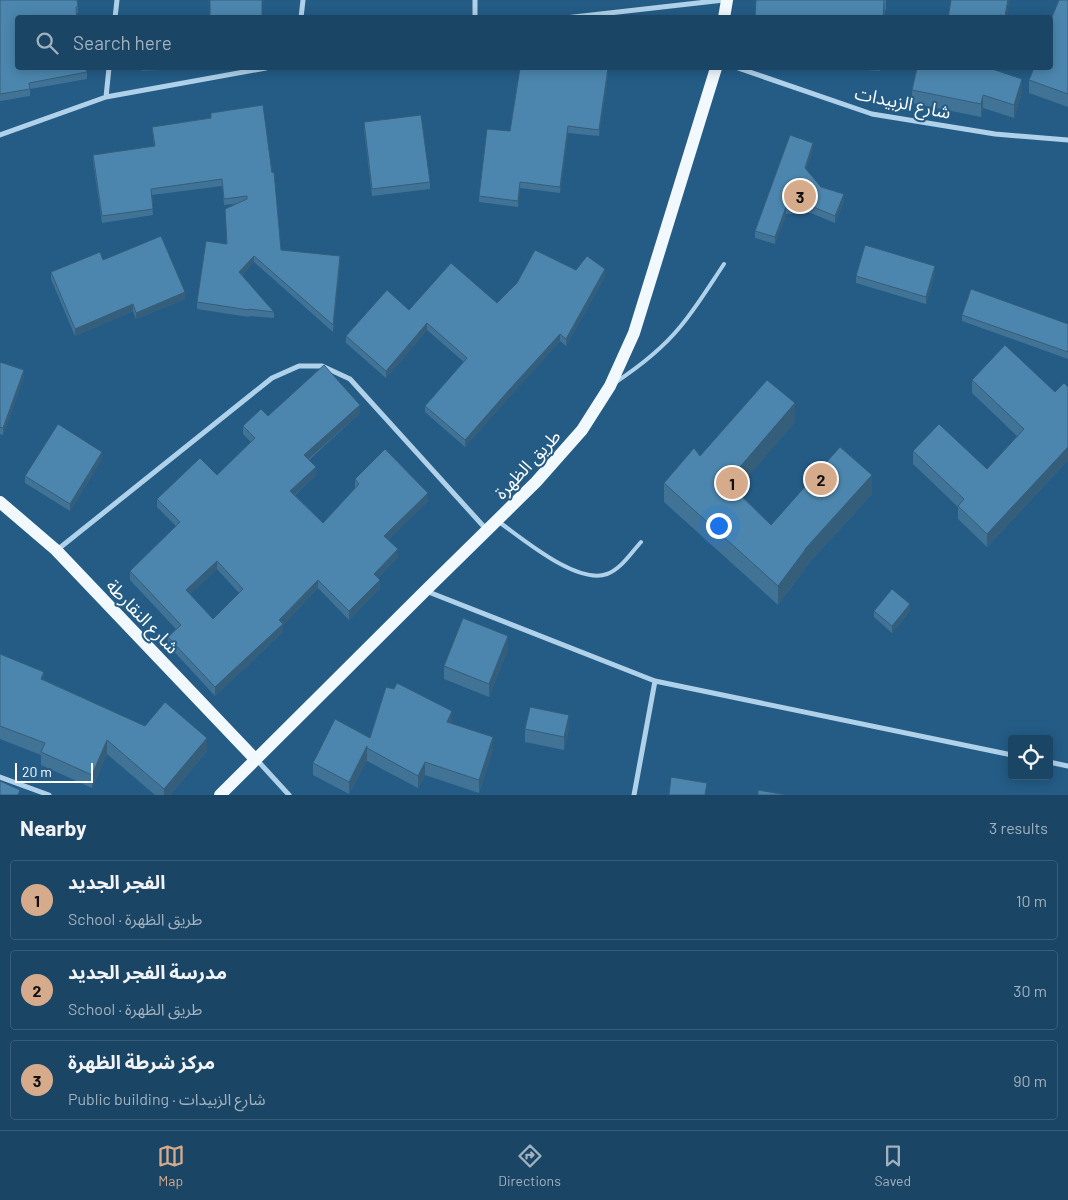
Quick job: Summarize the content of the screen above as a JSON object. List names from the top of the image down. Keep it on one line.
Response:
{"streets":{"main road":["طريق الظهرة","شارع النقارطة"],"street":["شارع الزبيدات"]},"crossings":[["طريق الظهرة","شارع النقارطة"]],"scale_bar":"20 m","page":{"search":"Search here","pins":["3","2","1"],"scale":"20 m","heading":["Nearby","3 results"],"list":[{"mark":"1","name":"الفجر الجديد","note":"School · طريق الظهرة","value":"10 m"},{"mark":"2","name":"مدرسة الفجر الجديد","note":"School · طريق الظهرة","value":"30 m"},{"mark":"3","name":"مركز شرطة الظهرة","note":"Public building · شارع الزبيدات","value":"90 m"}],"nav":["Map","Directions","Saved"]}}
